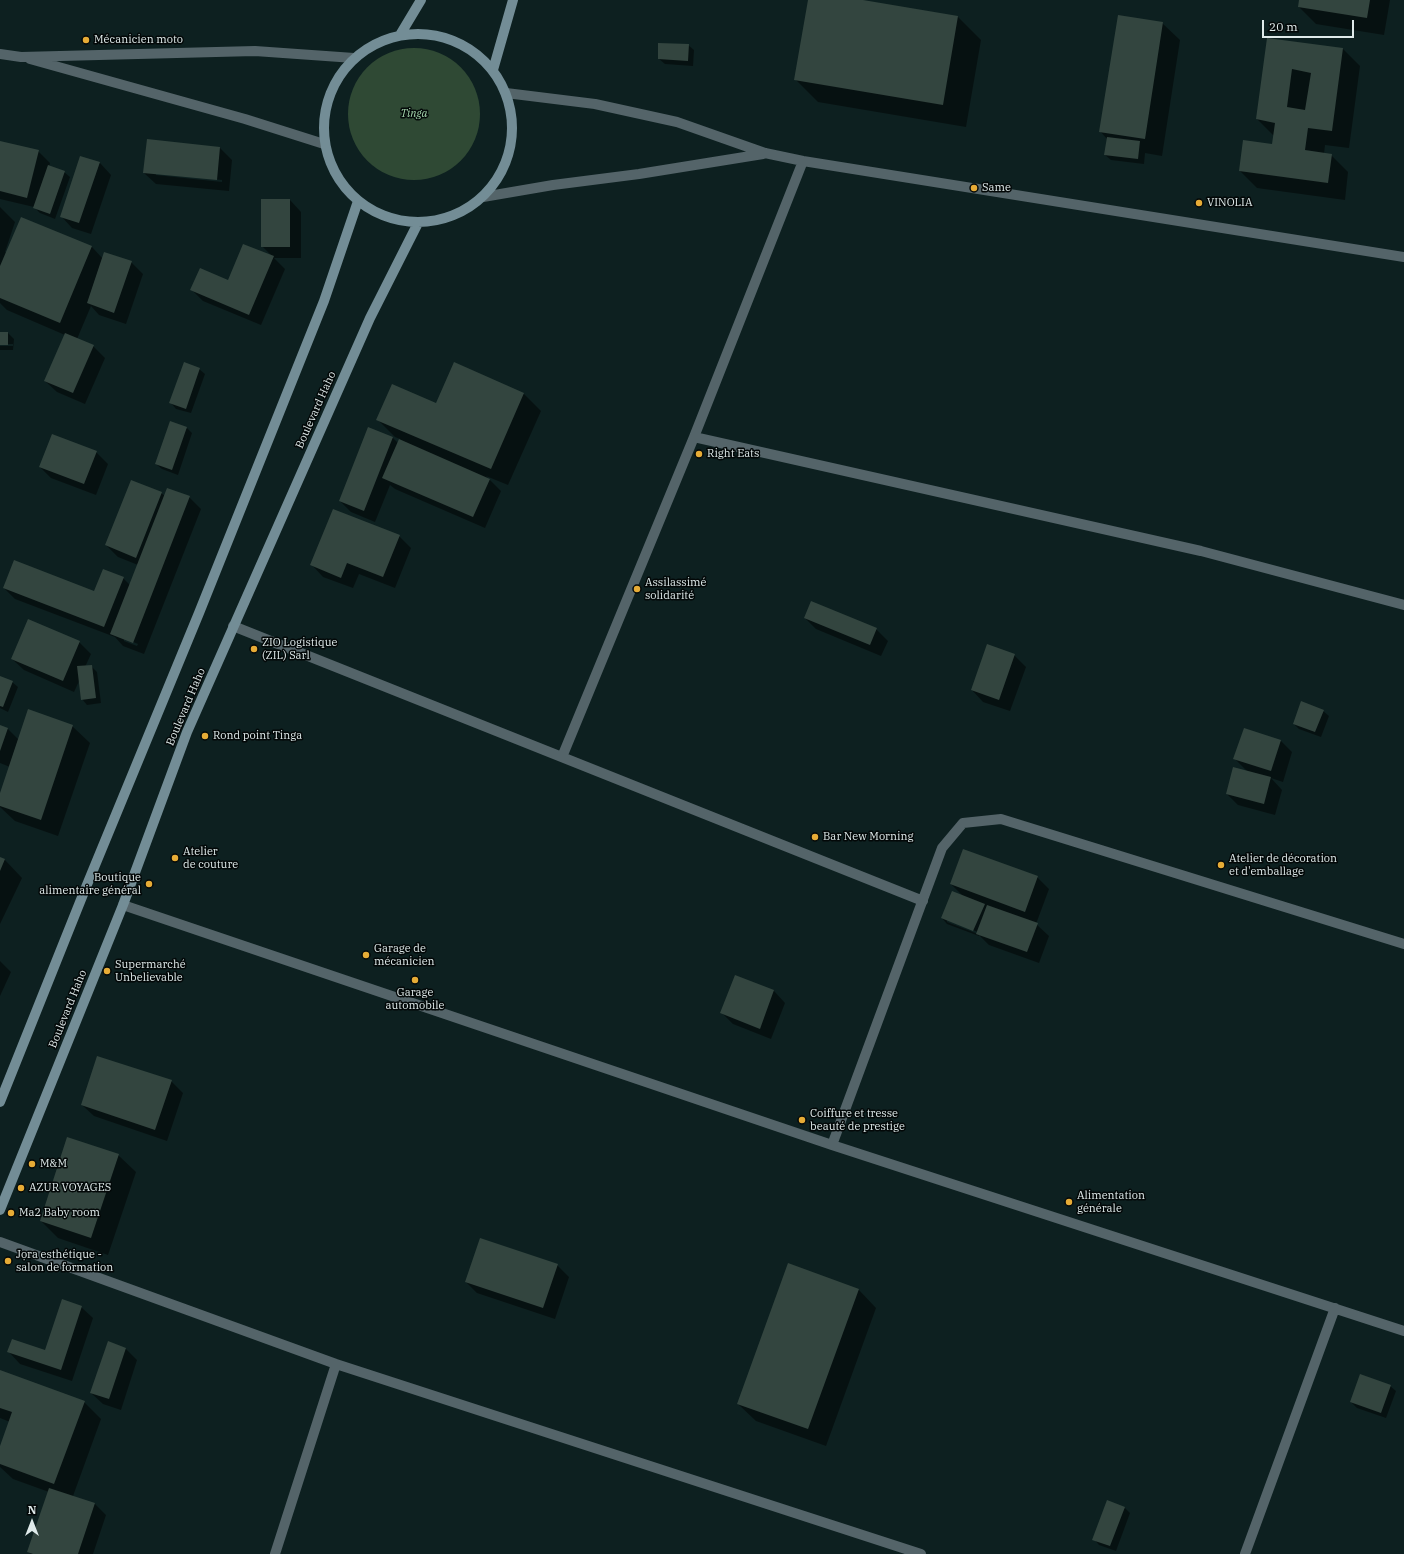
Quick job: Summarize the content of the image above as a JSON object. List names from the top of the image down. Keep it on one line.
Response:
{"streets":{"main road":["Boulevard Haho"]},"parks":["Tinga"],"places":["Mécanicien moto","Same","VINOLIA","Right Eats","Assilassimé solidarité","ZIO Logistique (ZIL) Sarl","Rond point Tinga","Bar New Morning","Atelier de couture","Atelier de décoration et d'emballage","Boutique alimentaire général","Garage de mécanicien","Supermarché Unbelievable","Garage automobile","Coiffure et tresse beauté de prestige","M&M","AZUR VOYAGES","Alimentation générale","Ma2 Baby room","Jọra esthétique - salon de formation"],"scale_bar":"20 m","north":"top"}
